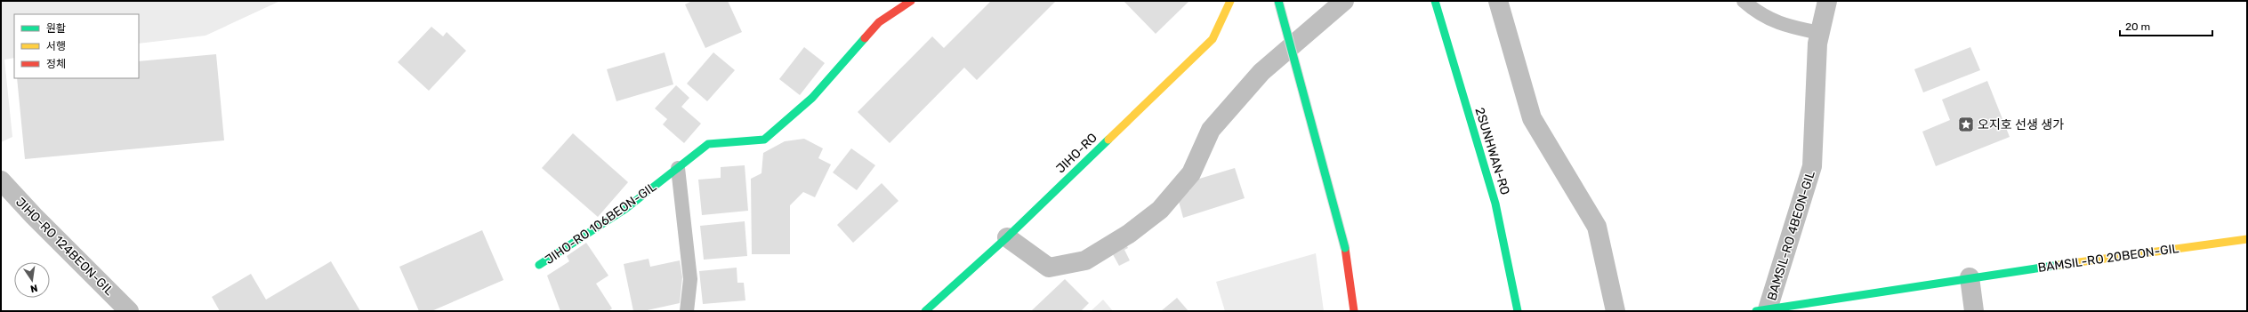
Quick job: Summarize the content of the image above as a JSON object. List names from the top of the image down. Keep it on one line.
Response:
{"streets":{"main road":["2SUNHWAN-RO","JIHO-RO","JIHO-RO 106BEON-GIL","BAMSIL-RO 20BEON-GIL"],"street":["BAMSIL-RO 4BEON-GIL","JIHO-RO 124BEON-GIL"]},"crossings":[["BAMSIL-RO 4BEON-GIL","BAMSIL-RO 20BEON-GIL"]],"places":{"place":["오지호 선생 생가"]},"legend":["원활","서행","정체"],"scale_bar":"20 m","north":"bottom"}
